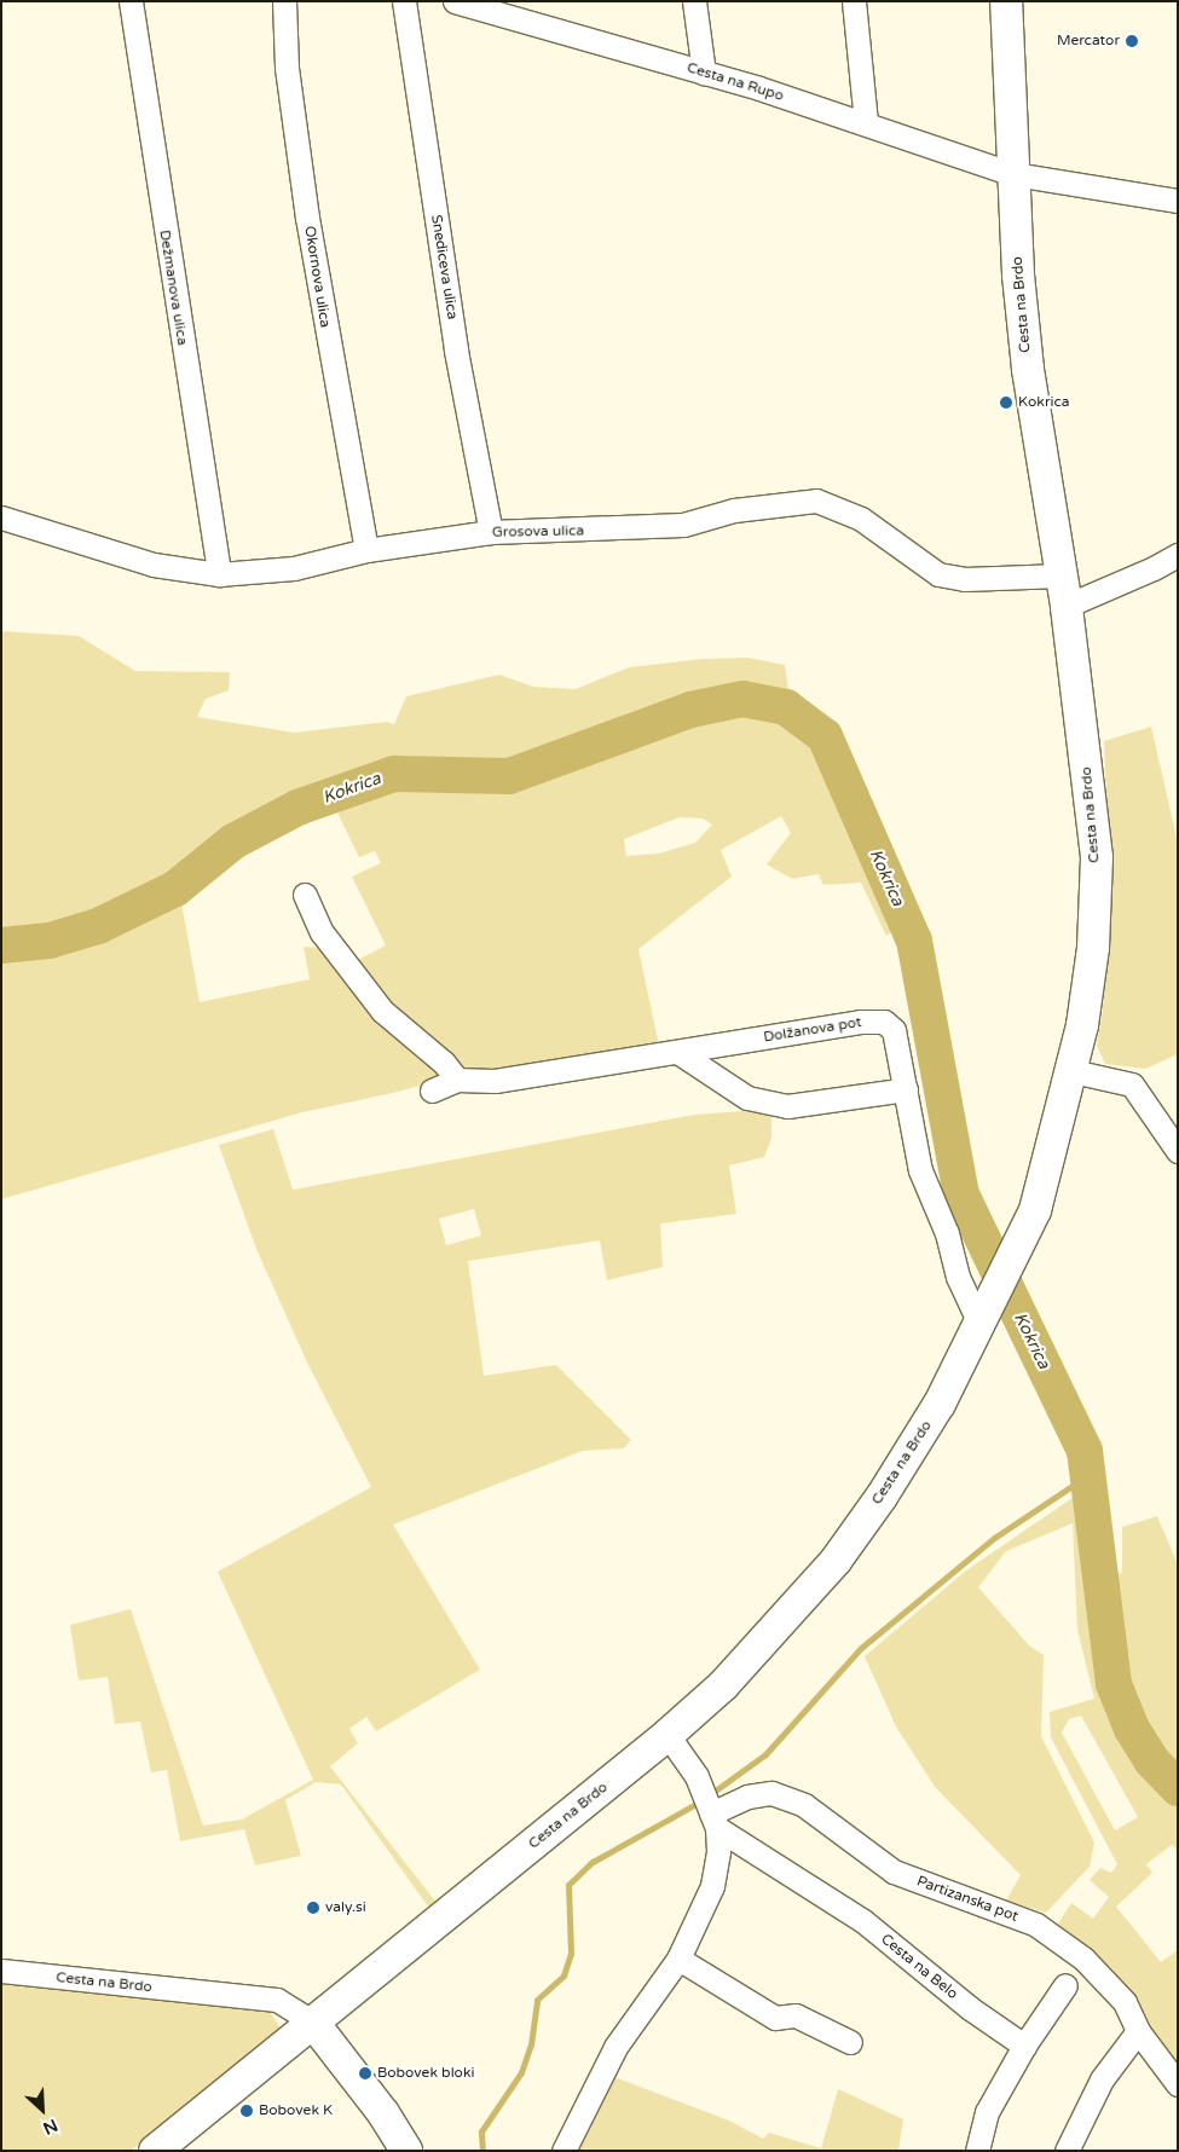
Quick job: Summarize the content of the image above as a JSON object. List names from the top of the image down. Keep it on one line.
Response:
{"streets":{"street":["Cesta na Rupo","Snediceva ulica","Okornova ulica","Dežmanova ulica","Cesta na Brdo","Grosova ulica","Dolžanova pot","Partizanska pot","Cesta na Belo"]},"crossings":[["Cesta na Rupo","Cesta na Brdo"],["Snediceva ulica","Grosova ulica"],["Okornova ulica","Grosova ulica"],["Dežmanova ulica","Grosova ulica"],["Cesta na Brdo","Grosova ulica"],["Cesta na Brdo","Dolžanova pot"],["Partizanska pot","Cesta na Belo"]],"water":["Kokrica"],"places":["Mercator","Kokrica","valy.si","Bobovek bloki","Bobovek K"],"north":"bottom right"}
